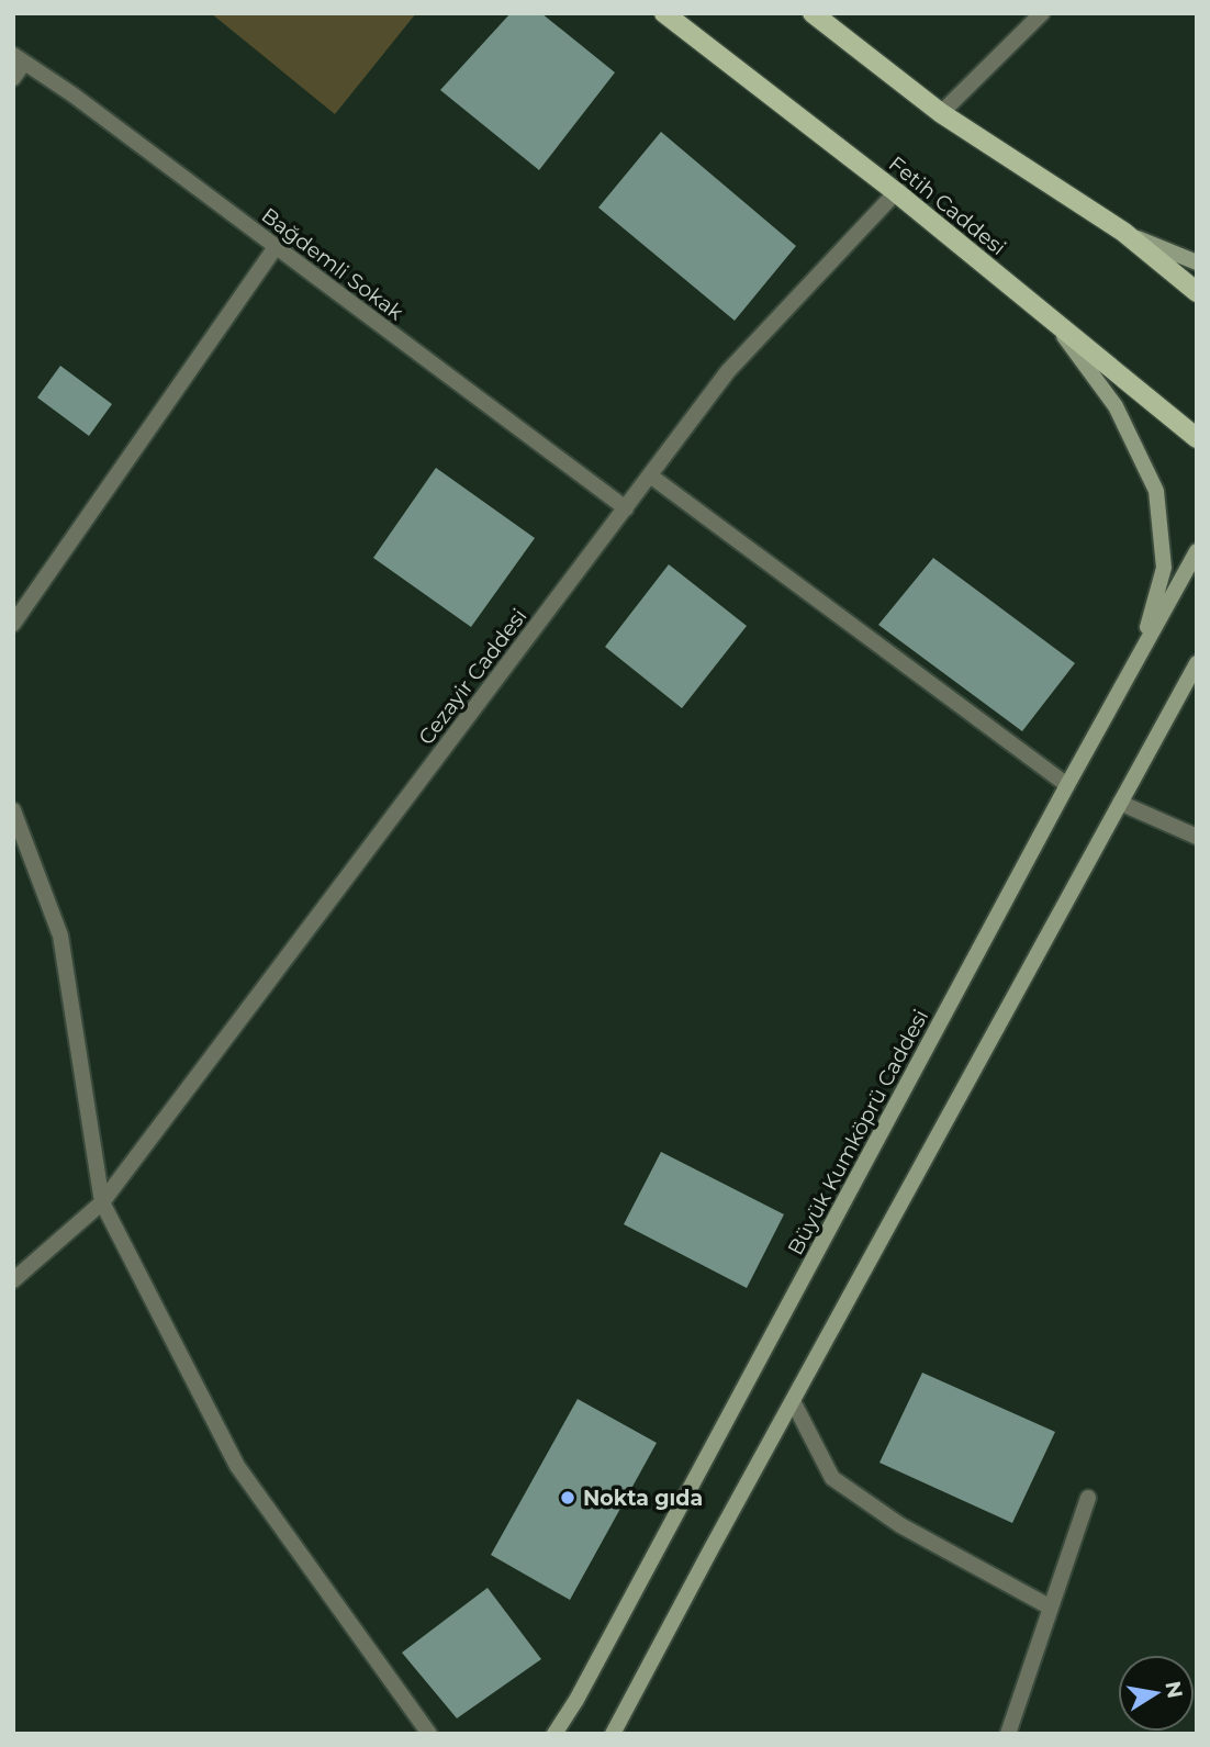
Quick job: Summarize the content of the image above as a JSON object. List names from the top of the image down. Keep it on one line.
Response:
{"streets":{"main road":["Fetih Caddesi","Büyük Kumköprü Caddesi"],"street":["Bağdemli Sokak","Cezayir Caddesi"]},"crossings":[["Fetih Caddesi","Cezayir Caddesi"],["Bağdemli Sokak","Cezayir Caddesi"]],"places":["Nokta gıda"],"north":"right"}
